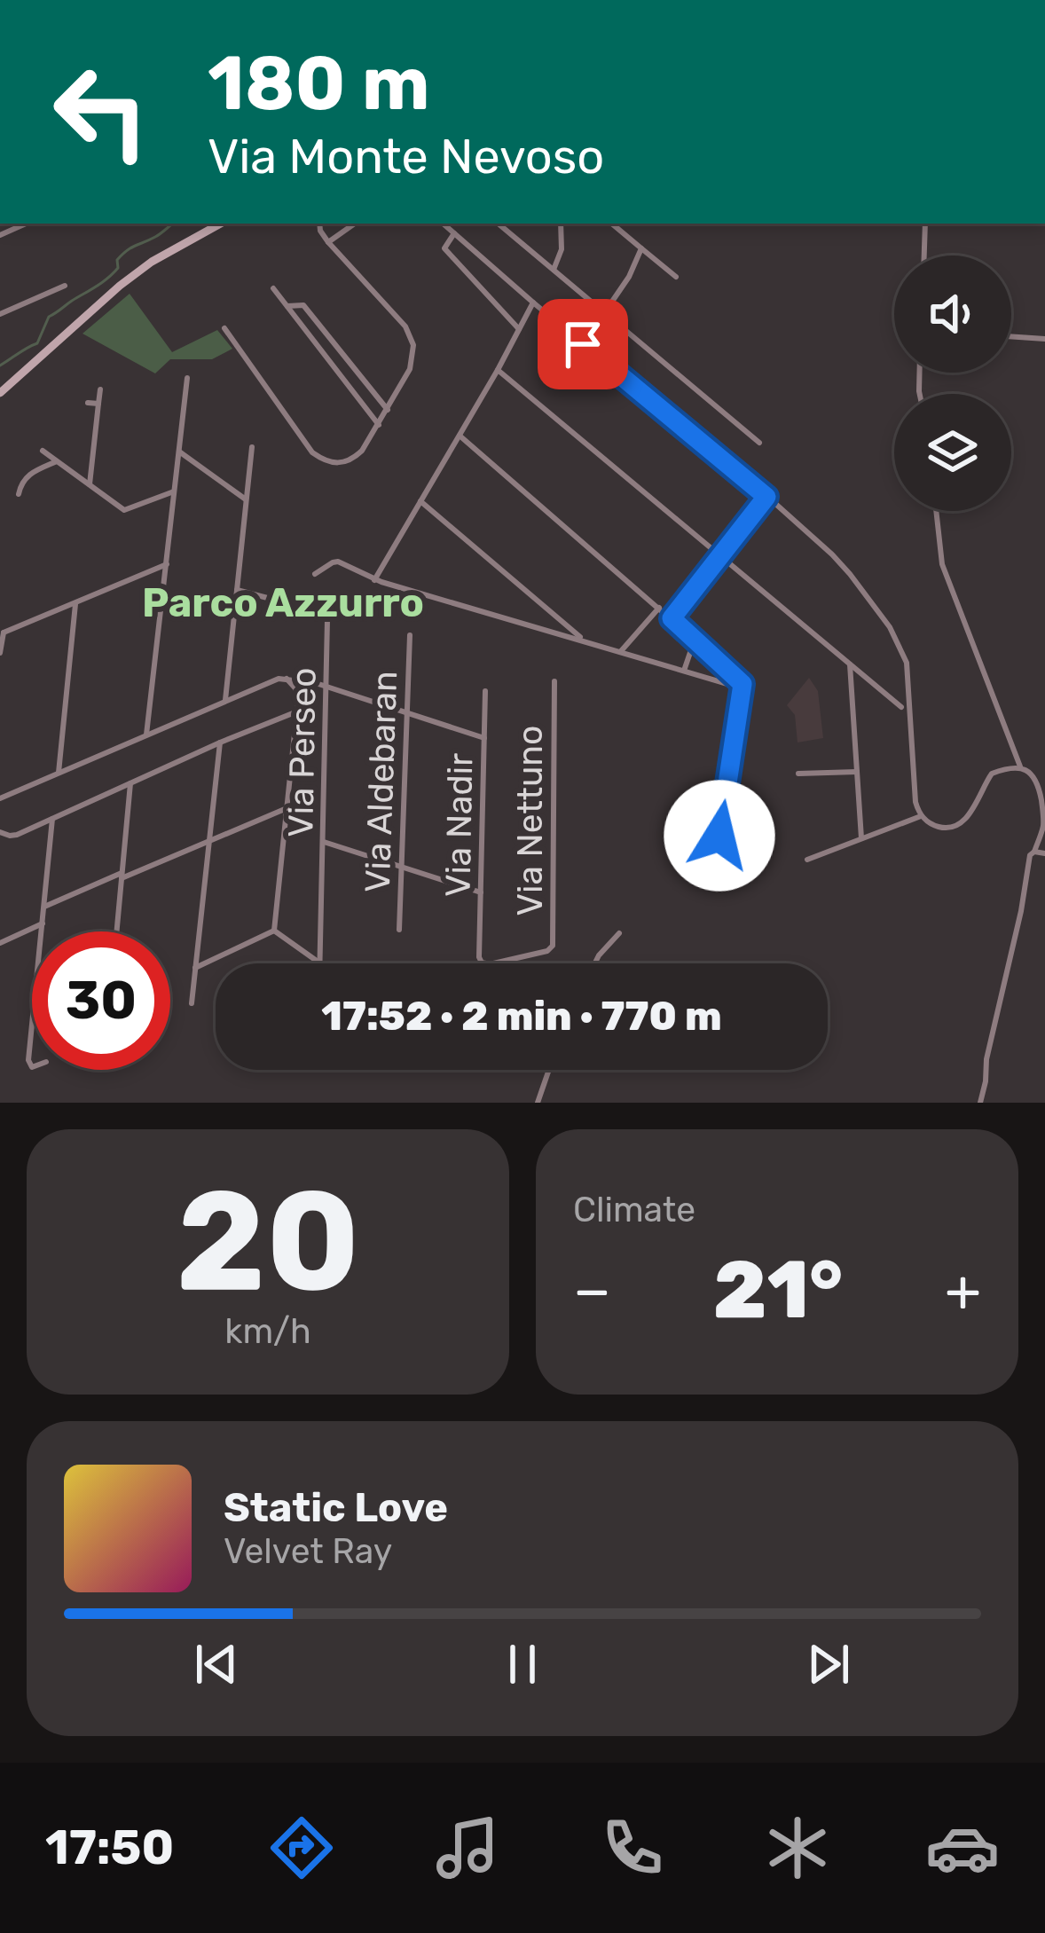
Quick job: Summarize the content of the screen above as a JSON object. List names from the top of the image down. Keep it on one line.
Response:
{"streets":{"street":["Via Perseo","Via Aldebaran","Via Nettuno","Via Nadir"]},"crossings":[["Via Nettuno","Via Nadir"]],"districts":["Parco Azzurro"],"page":{"turn":["180 m","Via Monte Nevoso"],"limit":"30","trip":"17:52 · 2 min · 770 m","tile":[["20","km/h"],"Climate"],"heat":["−","21°","+"],"song":["Static Love","Velvet Ray"],"tabs":"17:50"}}
